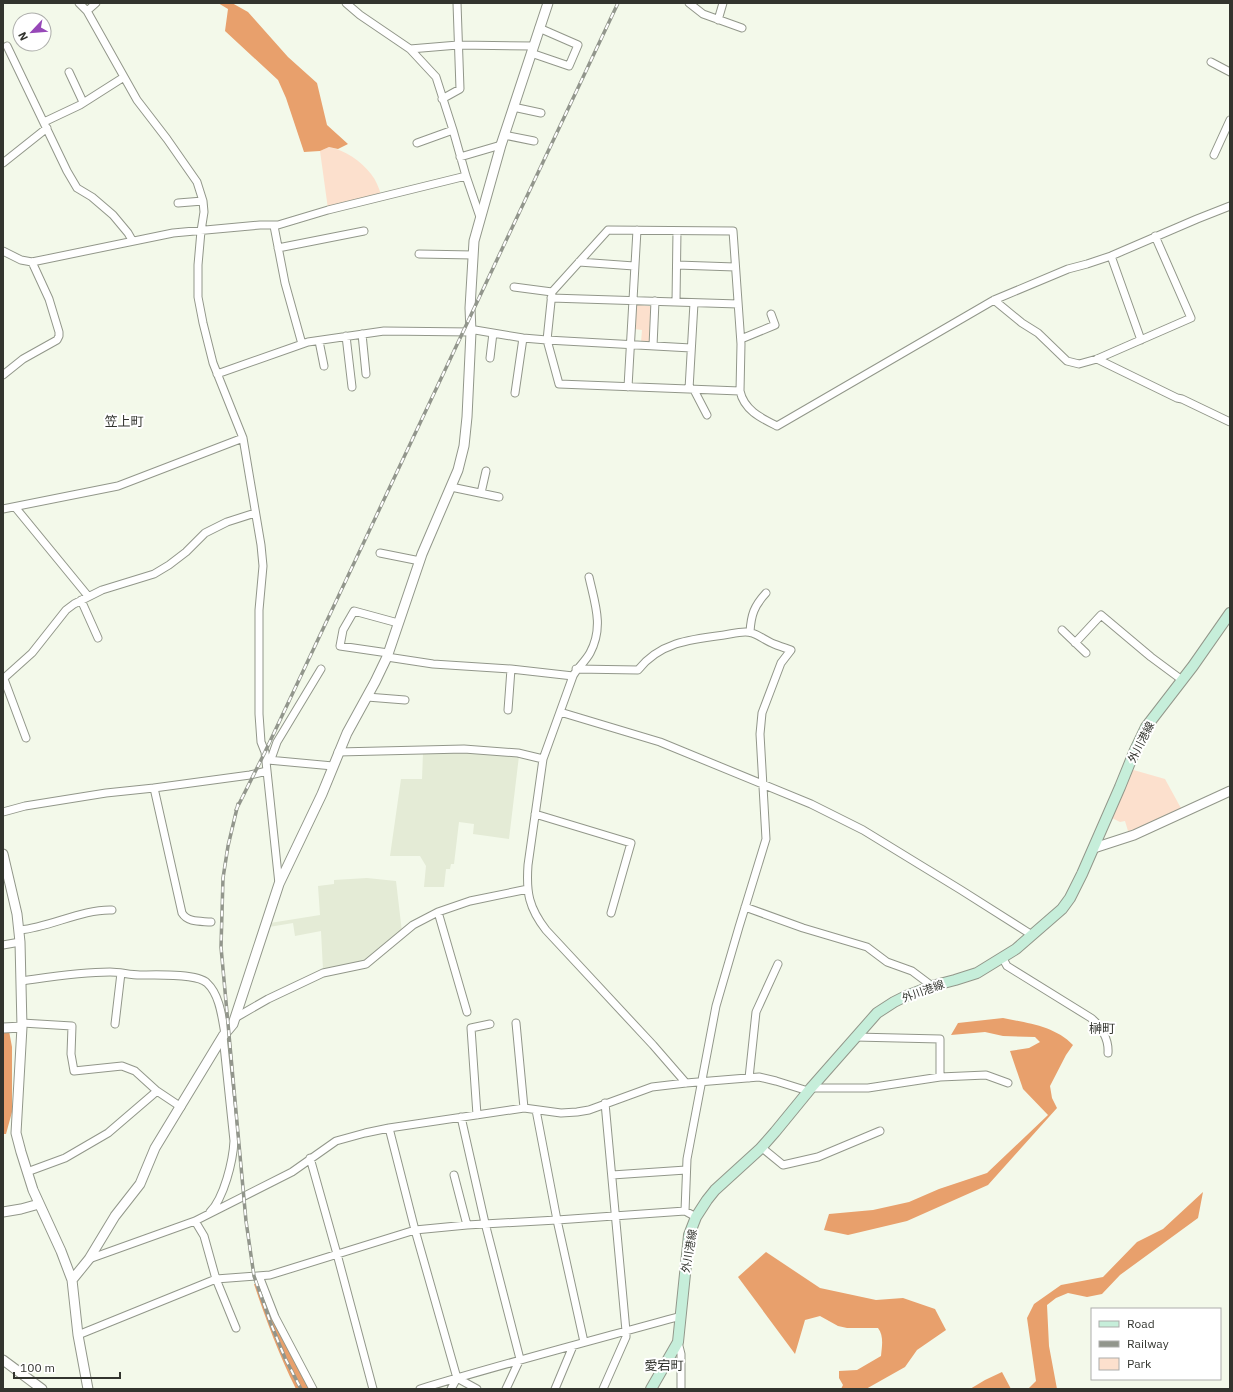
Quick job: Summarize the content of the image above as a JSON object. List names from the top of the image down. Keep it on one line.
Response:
{"streets":{"main road":["外川港線"]},"districts":["笠上町","榊町","愛宕町"],"legend":["Road","Railway","Park"],"scale_bar":"100 m","north":"bottom left"}
